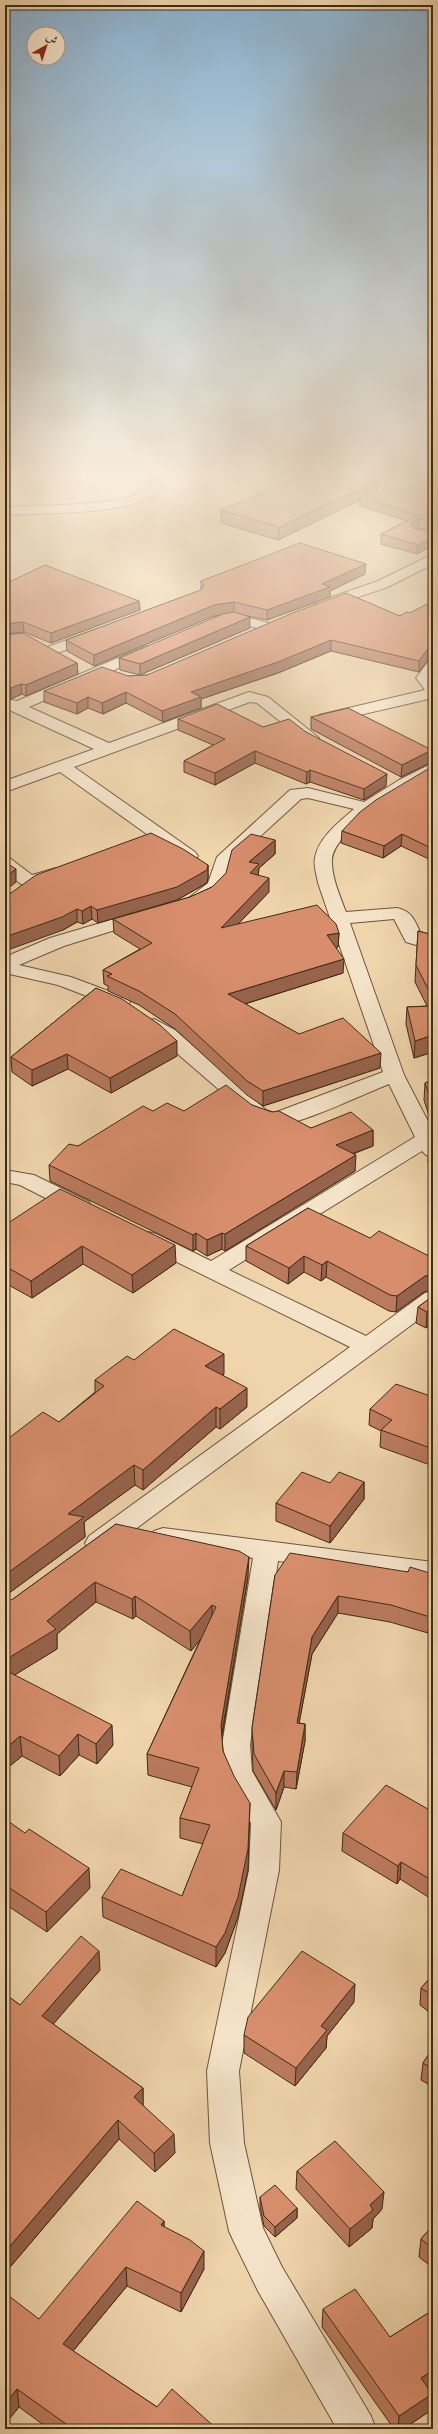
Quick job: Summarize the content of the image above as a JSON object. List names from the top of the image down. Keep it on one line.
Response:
{"north":"top right"}
